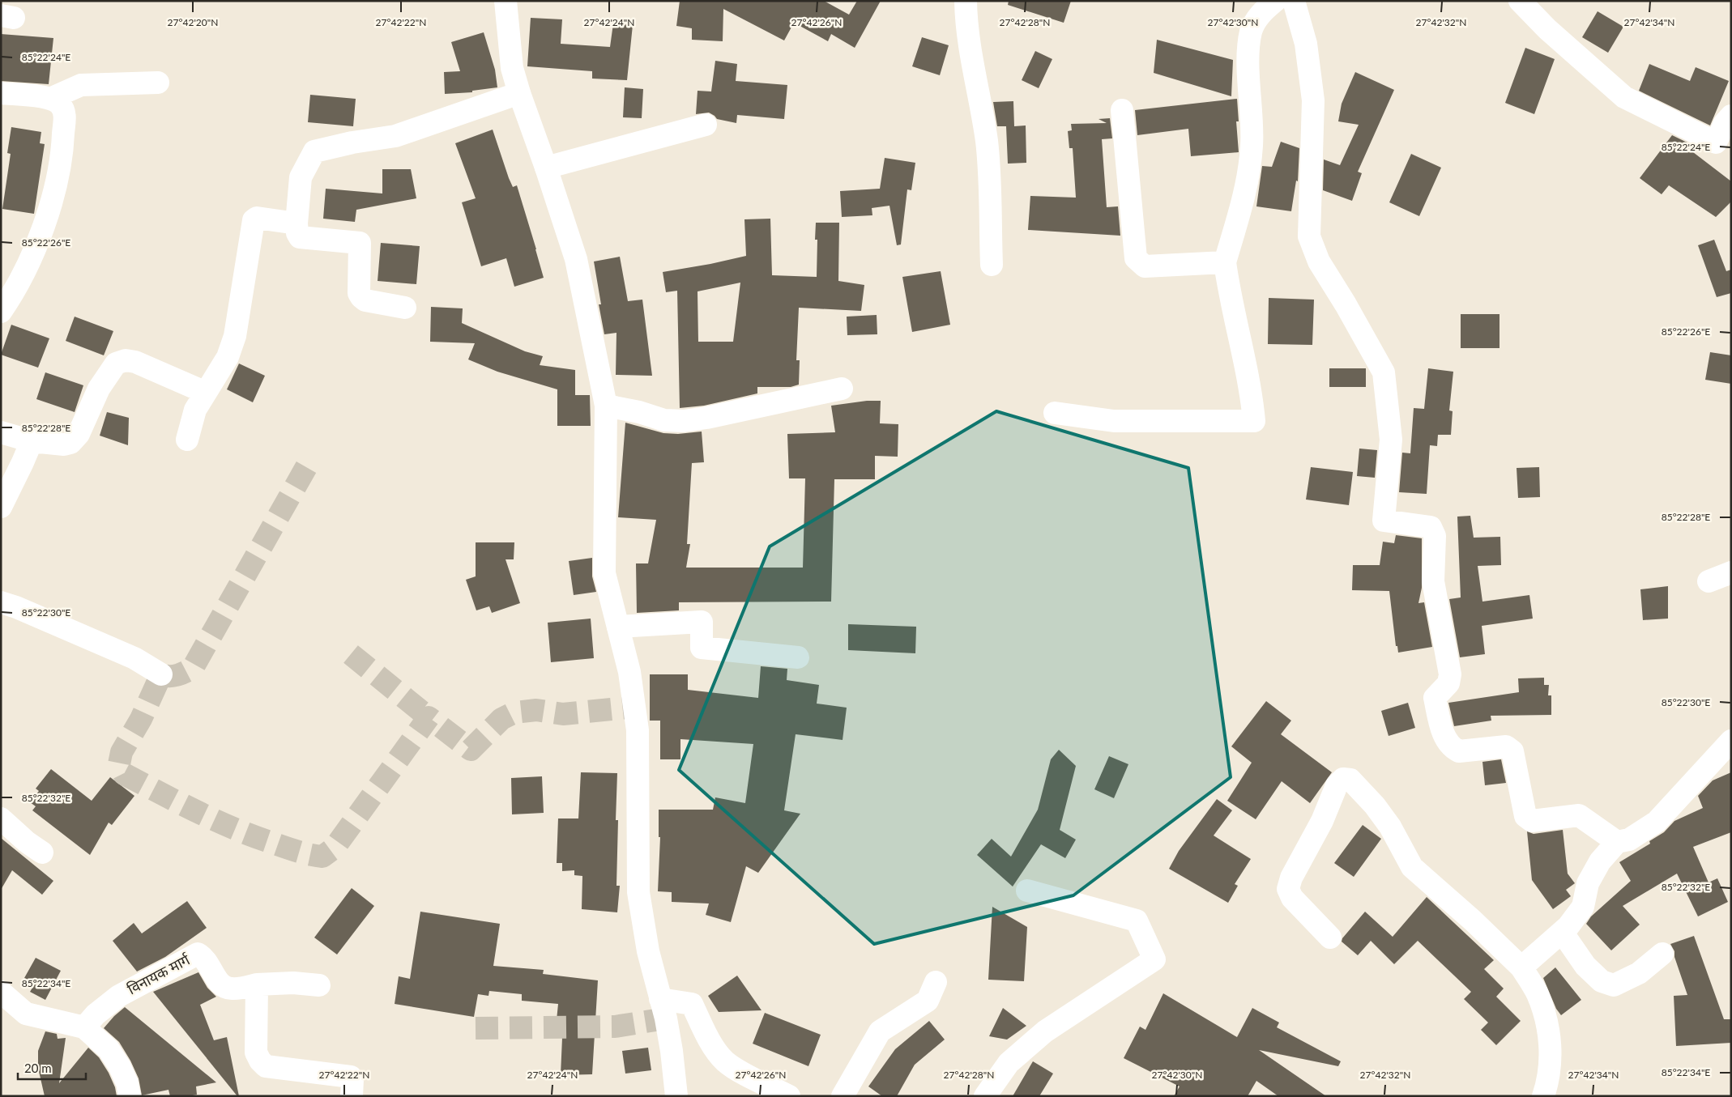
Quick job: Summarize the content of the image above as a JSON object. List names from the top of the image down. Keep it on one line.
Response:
{"streets":{"street":["विनायक मार्ग"]},"scale_bar":"20 m","coordinates":["27°42'20\"N","27°42'22\"N","27°42'24\"N","27°42'26\"N","27°42'28\"N","27°42'30\"N","27°42'32\"N","27°42'34\"N","85°22'24\"E","85°22'26\"E","85°22'28\"E","85°22'30\"E","85°22'32\"E","85°22'34\"E"]}
